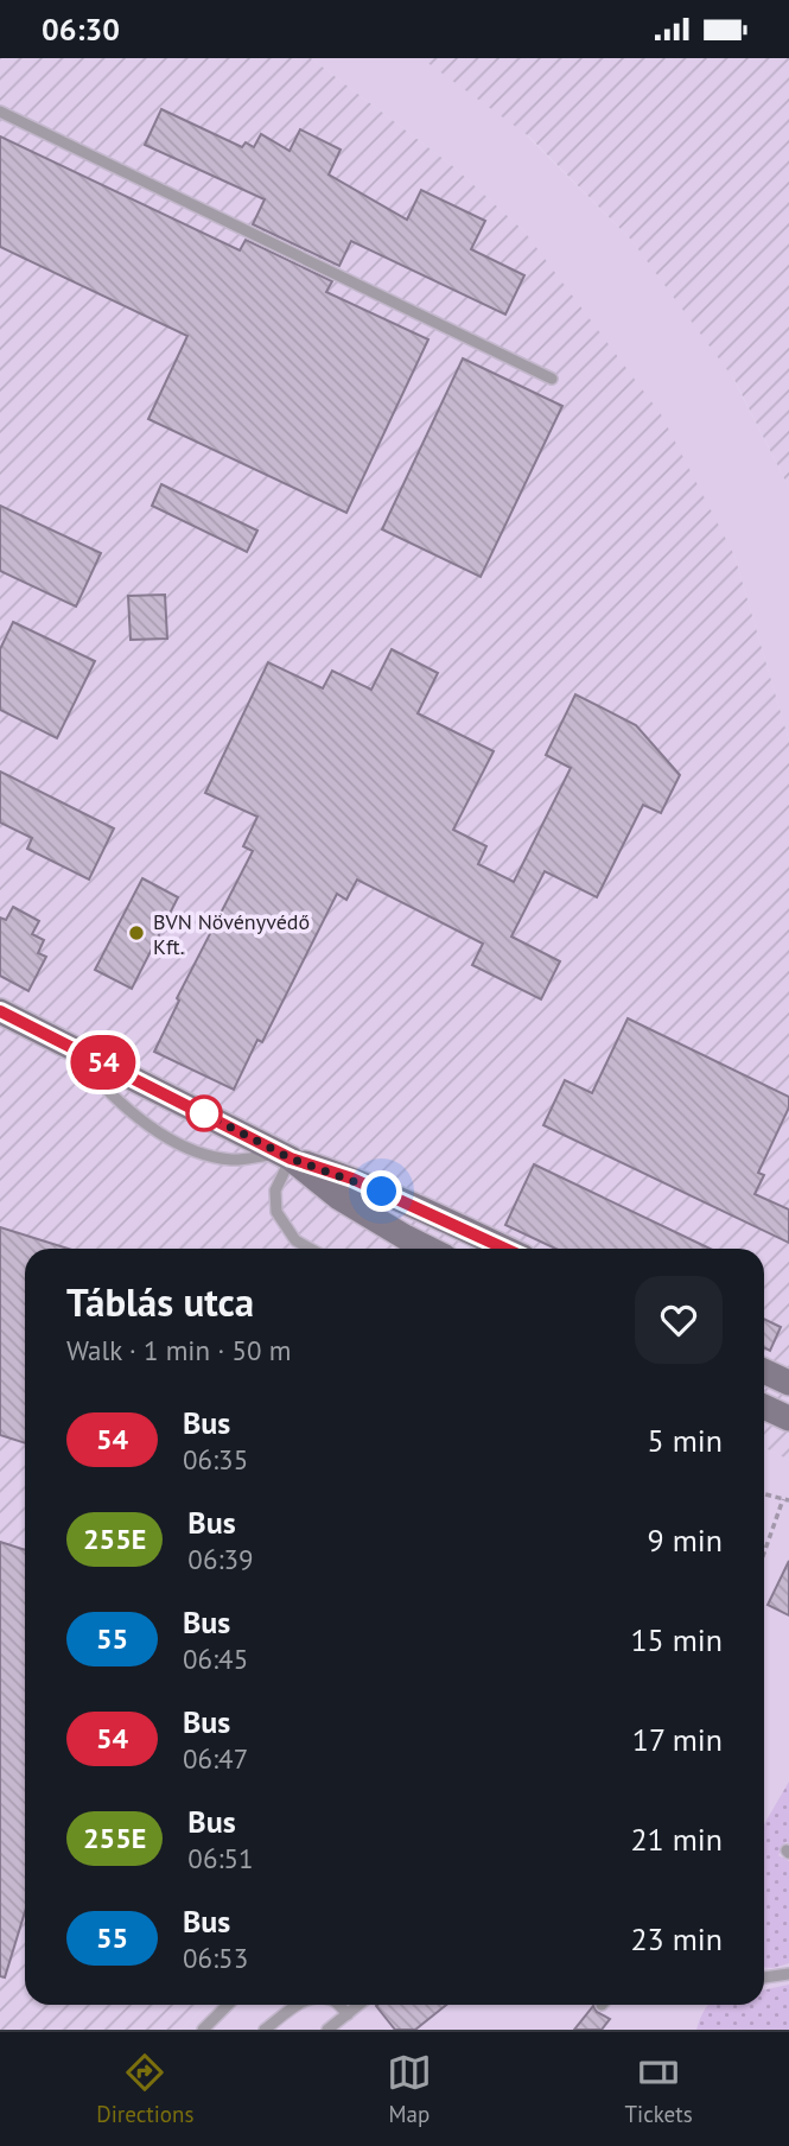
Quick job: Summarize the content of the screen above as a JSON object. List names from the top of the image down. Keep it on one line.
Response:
{"places":["BVN Növényvédő Kft."],"lines":["bus line 54"],"page":{"status":"06:30","on_map":"54","heading":["Táblás utca","Walk · 1 min · 50 m"],"list":[{"mark":"54","name":"Bus","note":"06:35","value":"5 min"},{"mark":"255E","name":"Bus","note":"06:39","value":"9 min"},{"mark":"55","name":"Bus","note":"06:45","value":"15 min"},{"mark":"54","name":"Bus","note":"06:47","value":"17 min"},{"mark":"255E","name":"Bus","note":"06:51","value":"21 min"},{"mark":"55","name":"Bus","note":"06:53","value":"23 min"}],"tabs":["Directions","Map","Tickets"]}}
